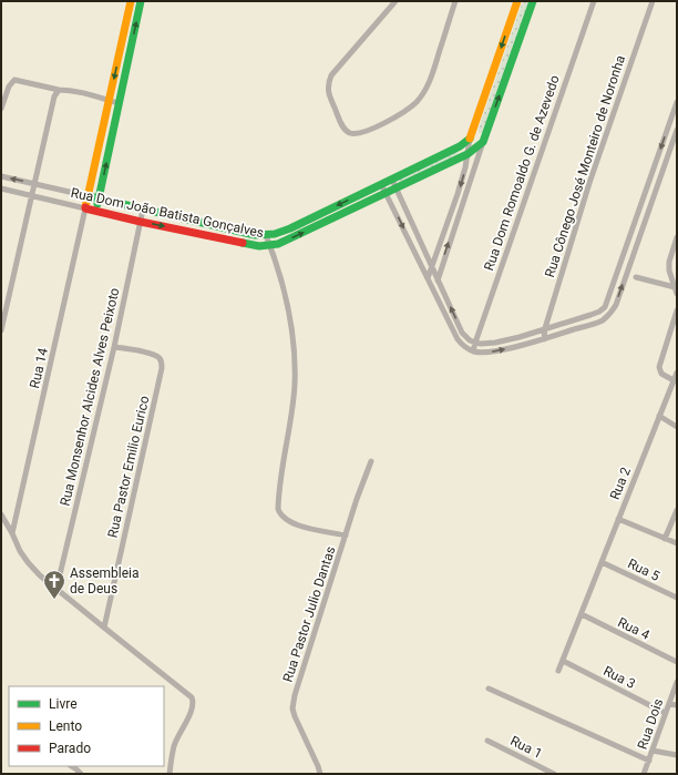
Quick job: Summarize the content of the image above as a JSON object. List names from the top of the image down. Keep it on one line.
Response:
{"streets":{"street":["Rua Cônego José Monteiro de Noronha","Rua Dom Romoaldo G. de Azevedo","Rua Dom João Batista Gonçalves","Rua 14","Rua Monsenhor Alcides Alves Peixoto","Rua Pastor Emilio Eurico","Rua 2","Rua 5","Rua Pastor Julio Dantas","Rua 4","Rua 3","Rua Dois","Rua 1"]},"crossings":[["Rua Dom João Batista Gonçalves","Rua 14"],["Rua Dom João Batista Gonçalves","Rua Monsenhor Alcides Alves Peixoto"],["Rua Monsenhor Alcides Alves Peixoto","Rua Pastor Emilio Eurico"],["Rua 2","Rua 5"],["Rua 2","Rua 4"],["Rua 2","Rua 3"],["Rua 3","Rua Dois"]],"places":{"church":["Assembleia de Deus"]},"legend":["Livre","Lento","Parado"]}
